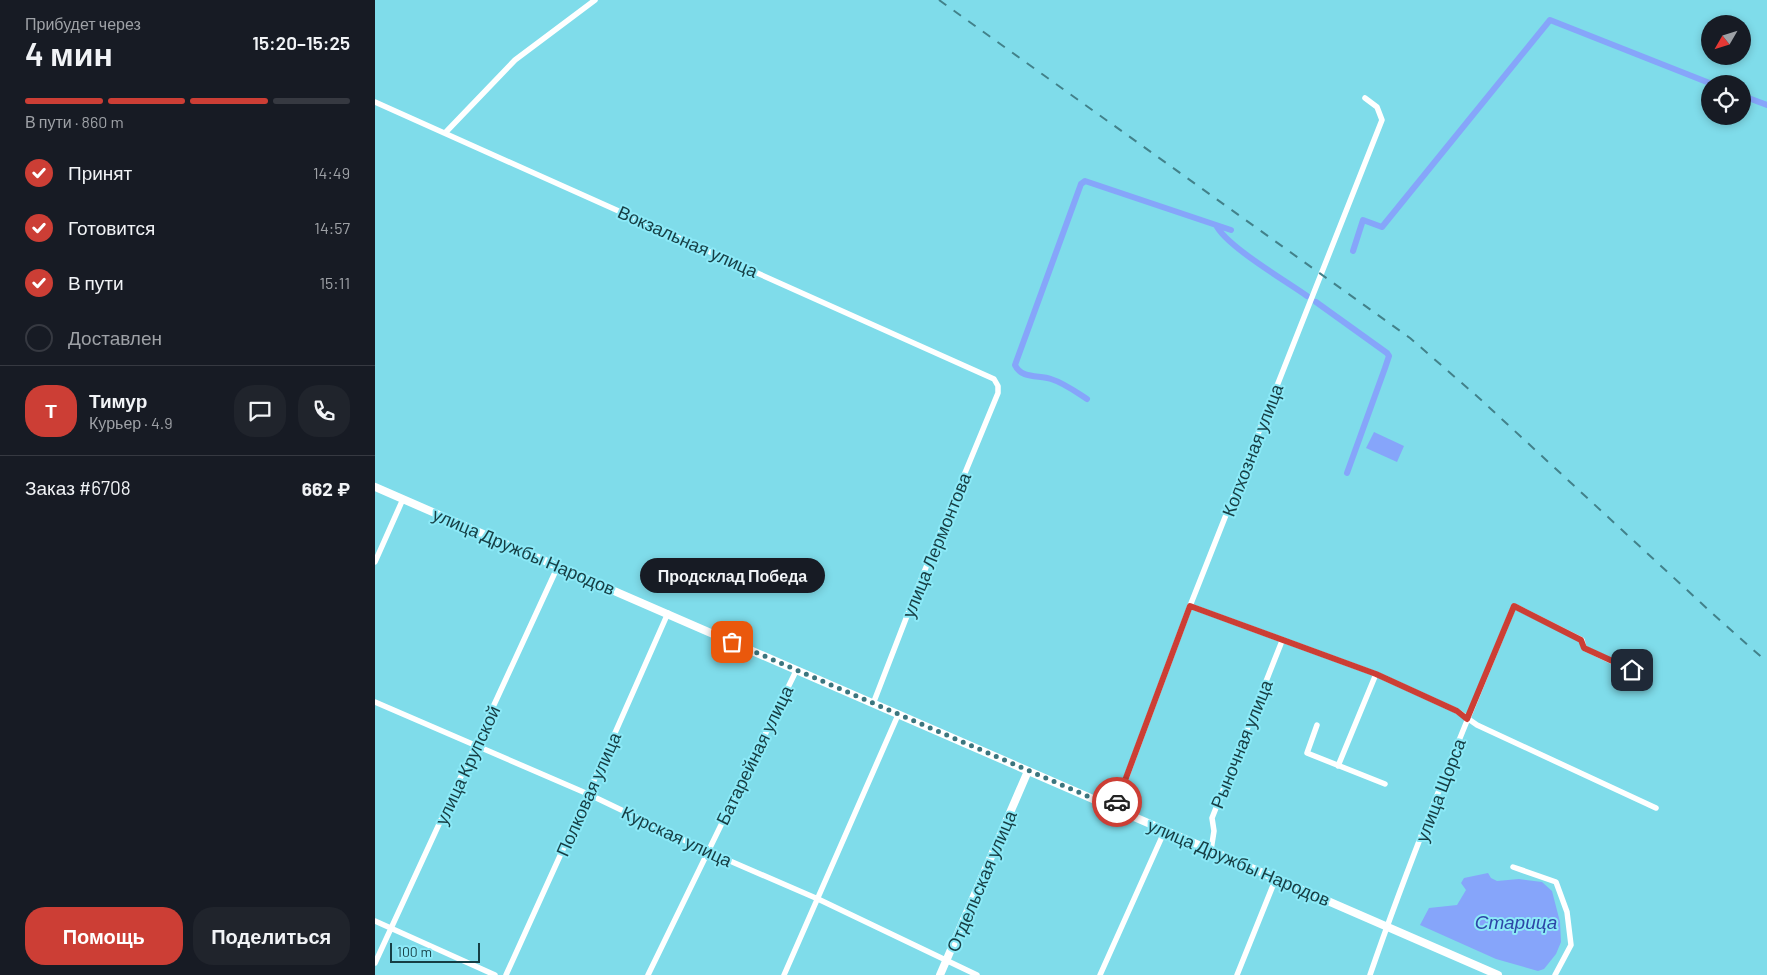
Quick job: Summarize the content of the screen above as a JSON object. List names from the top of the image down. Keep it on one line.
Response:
{"streets":{"street":["Вокзальная улица","Колхозная улица","улица Лермонтова","улица Дружбы Народов","Рыночная улица","Батарейная улица","улица Крупской","улица Щорса","Полковая улица","Курская улица","Отдельская улица"]},"crossings":[["Вокзальная улица","улица Лермонтова"],["Колхозная улица","улица Дружбы Народов"],["улица Лермонтова","улица Дружбы Народов"],["улица Дружбы Народов","Рыночная улица"],["улица Дружбы Народов","Батарейная улица"],["улица Дружбы Народов","улица Крупской"],["улица Дружбы Народов","улица Щорса"],["улица Дружбы Народов","Полковая улица"],["улица Дружбы Народов","Отдельская улица"],["Батарейная улица","Курская улица"],["улица Крупской","Курская улица"],["Полковая улица","Курская улица"],["Курская улица","Отдельская улица"]],"water":["Старица"],"places":["Продсклад Победа"],"scale_bar":"100 m","north":"bottom left","page":{"heading":["4 мин","Прибудет через","15:20–15:25"],"panel":["Тимур","Курьер · 4.9","Заказ #6708","662 ₽"],"bar":"В пути · 860 m","list":[["Принят","14:49"],["Готовится","14:57"],["В пути","15:11"],"Доставлен"],"round":"Т","bubble":"Продсклад Победа","buttons":["Помощь","Поделиться"],"scale":"100 m"}}
